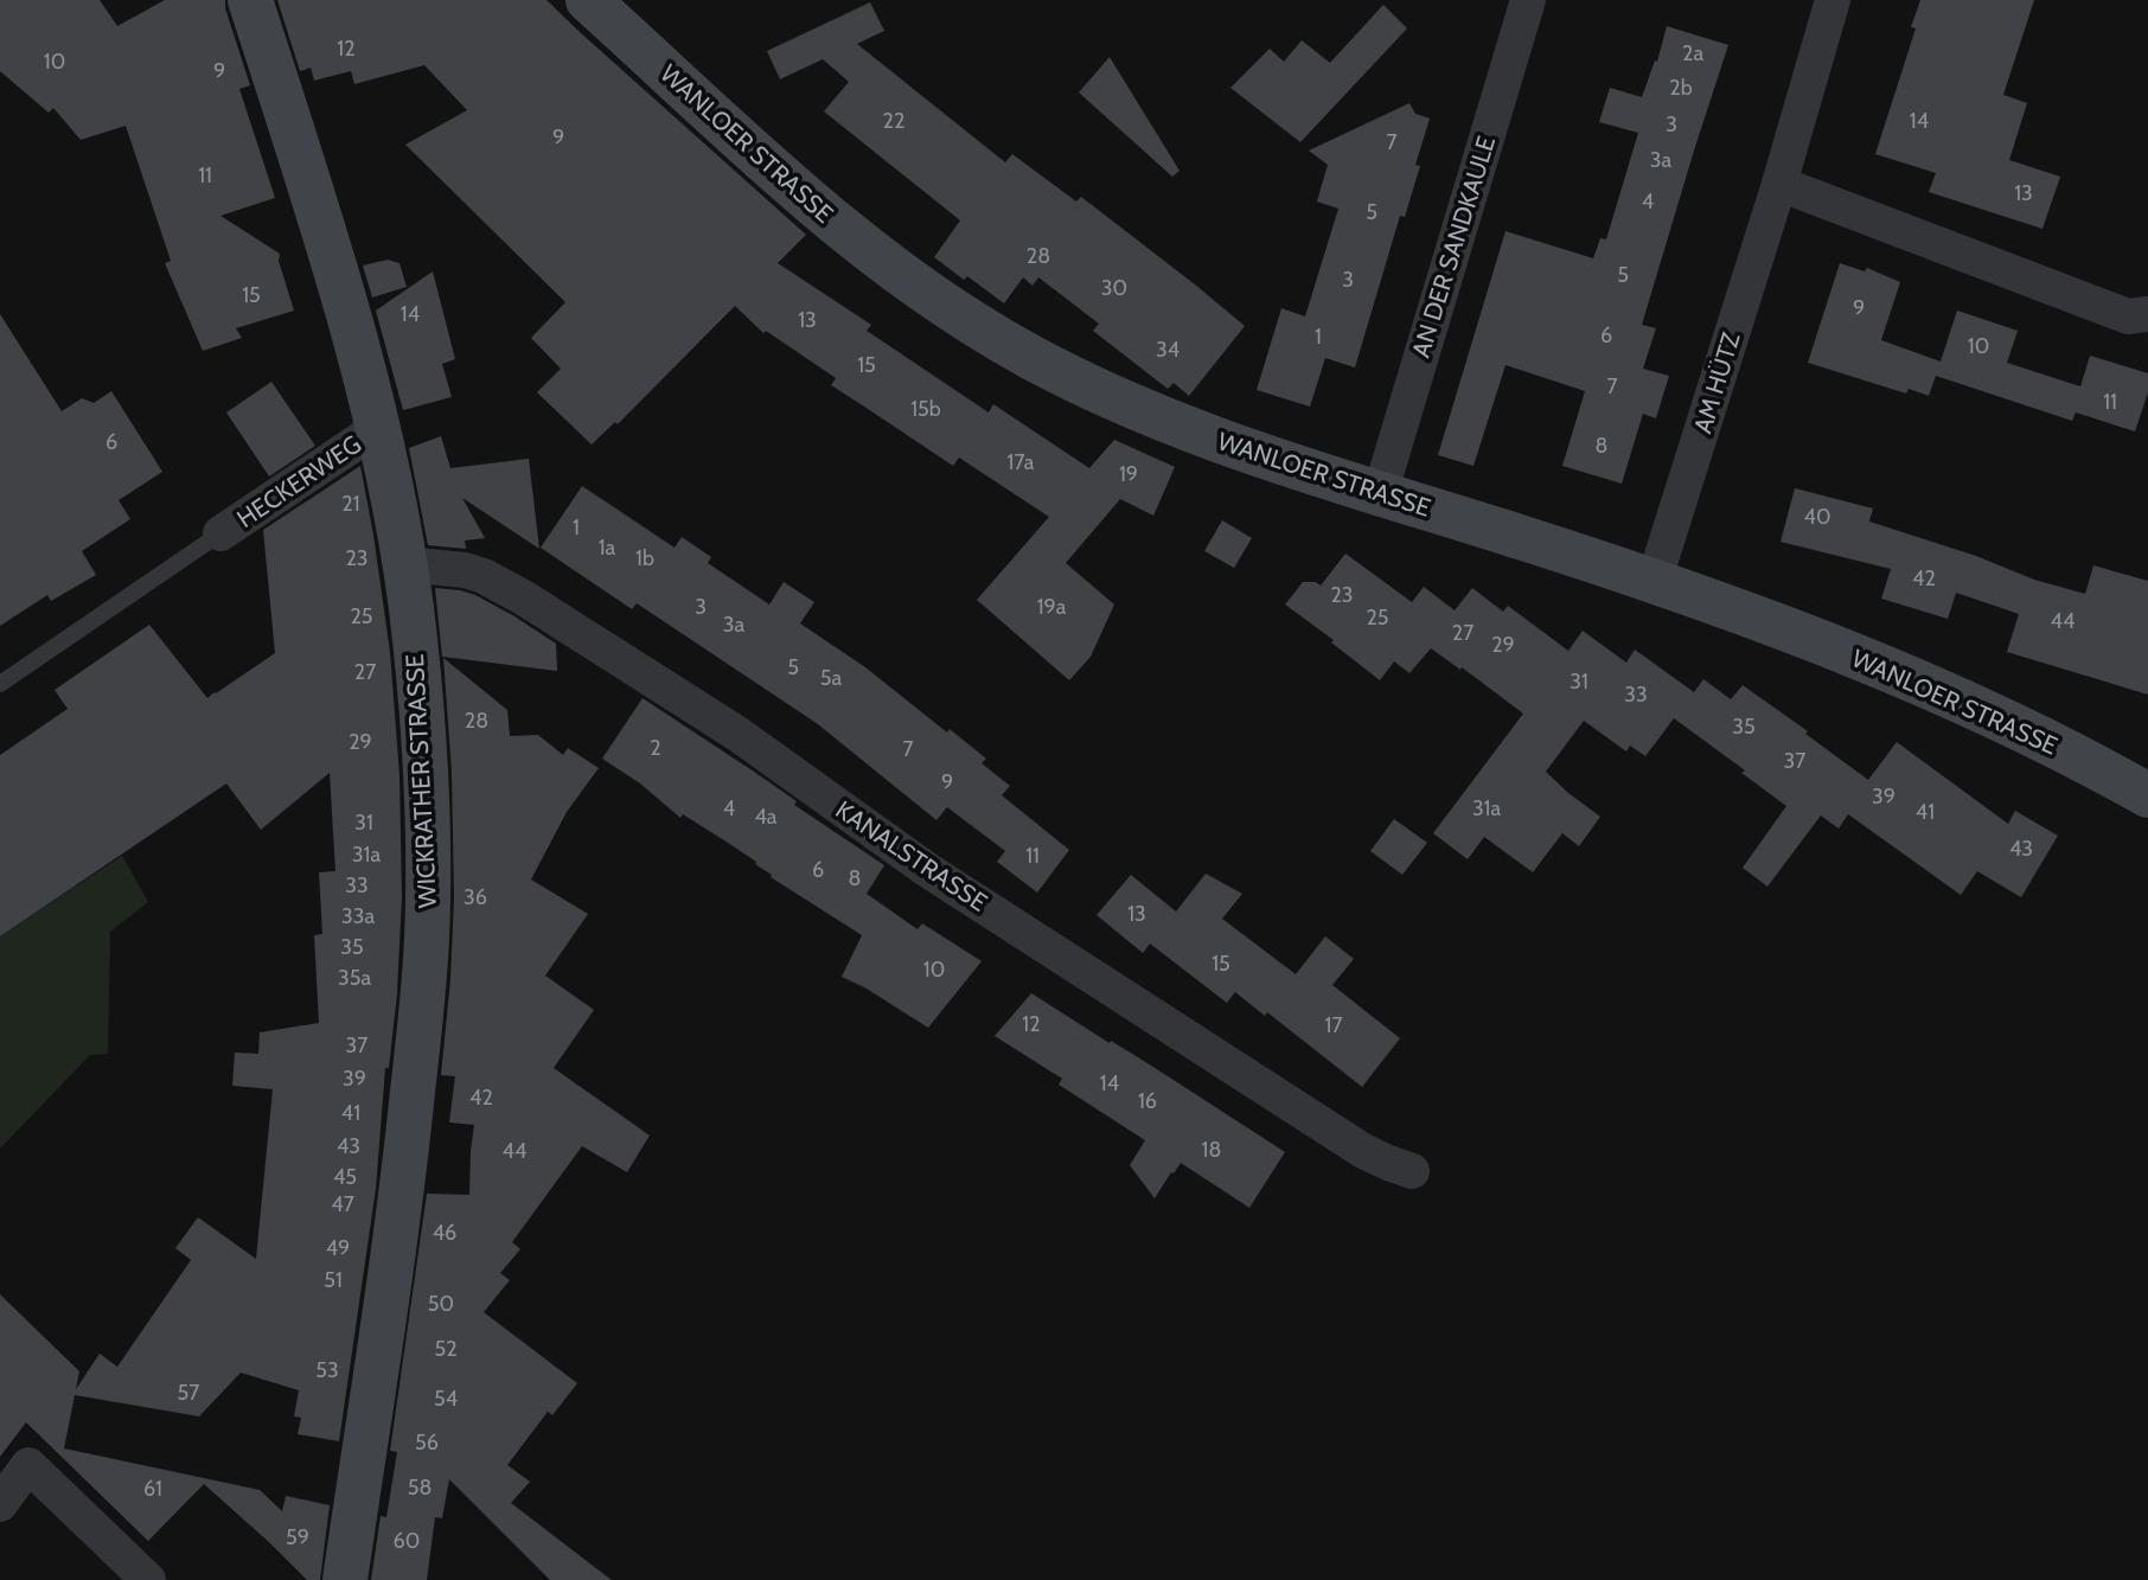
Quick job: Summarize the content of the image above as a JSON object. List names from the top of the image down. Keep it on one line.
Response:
{"streets":{"street":["WANLOER STRASSE","AN DER SANDKAULE","AM HÜTZ","HECKERWEG","WICKRATHER STRASSE","KANALSTRASSE"]},"crossings":[["WANLOER STRASSE","AN DER SANDKAULE"],["WANLOER STRASSE","AM HÜTZ"],["HECKERWEG","WICKRATHER STRASSE"],["WICKRATHER STRASSE","KANALSTRASSE"]],"house_numbers":["12","2a","10","9","2b","22","14","3","9","7","3a","11","13","4","5","28","5","3","30","15","9","14","13","6","1","10","34","15","7","11","15b","6","8","17a","19","21","40","1","1a","23","1b","42","23","3","19a","25","25","44","3a","27","29","5","27","5a","31","33","28","35","29","2","7","37","9","39","4","31a","41","4a","31","43","31a","11","6","8","33","36","13","33a","35","15","10","35a","12","17","37","39","14","42","16","41","43","18","44","45","47","46","49","51","50","52","53","57","54","56","58","61","59","60"]}
